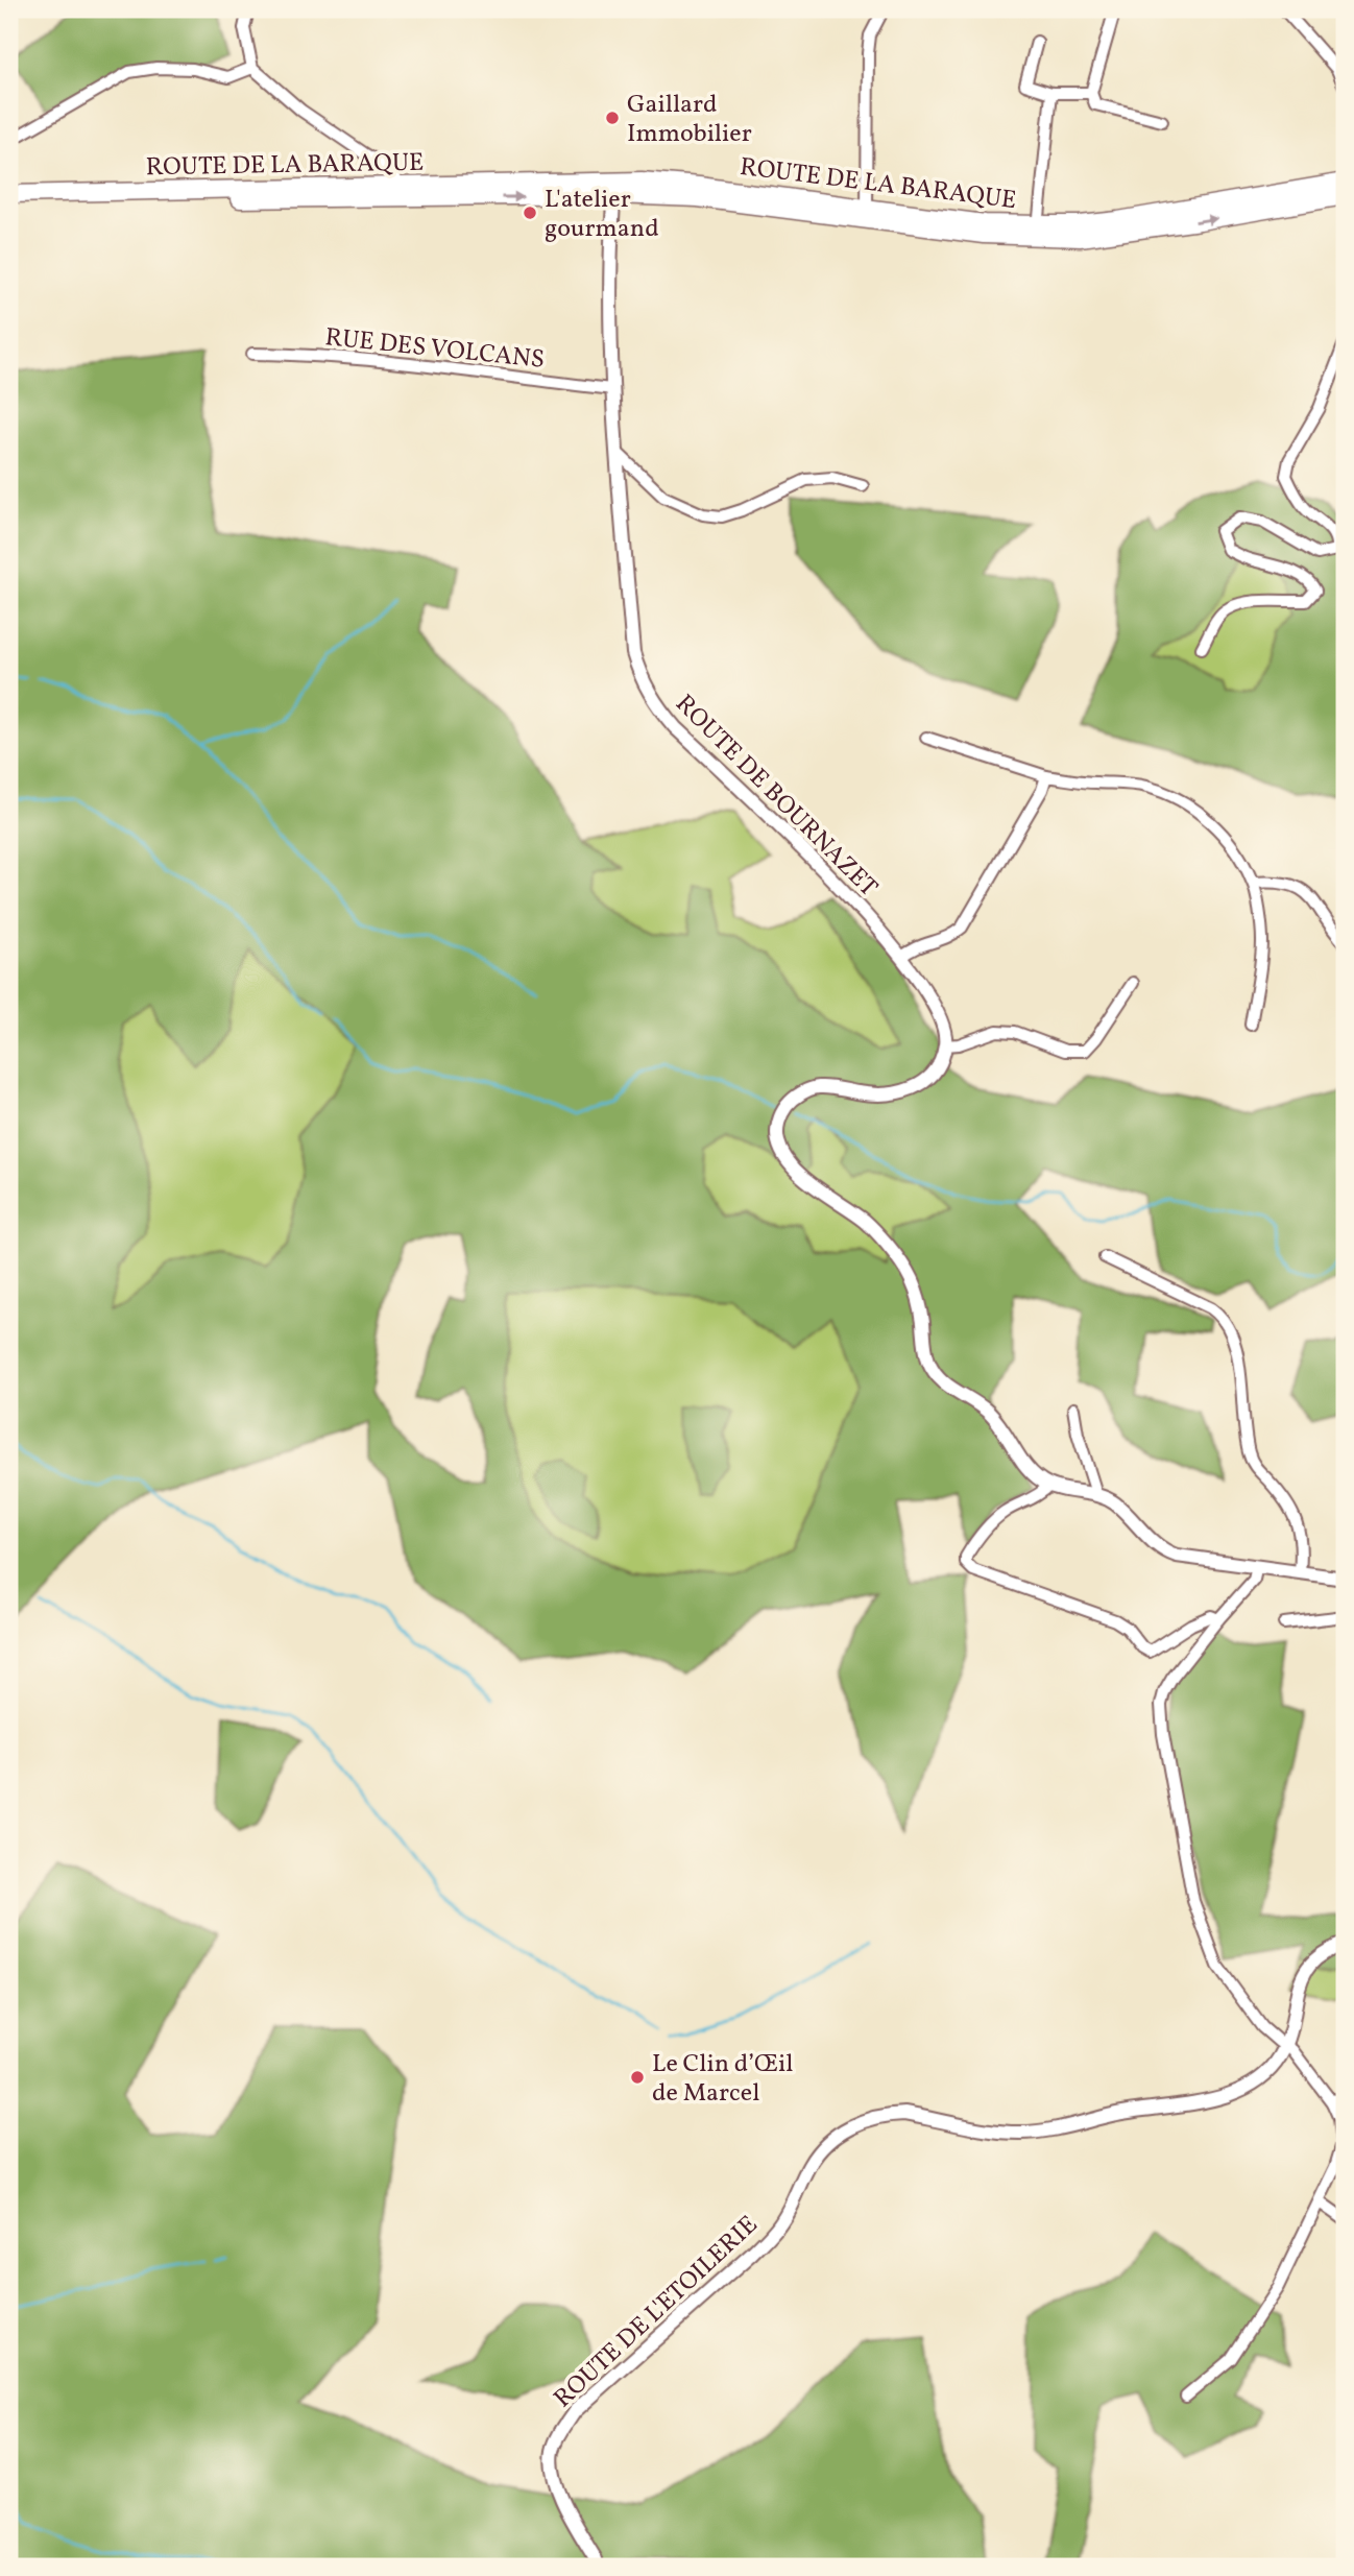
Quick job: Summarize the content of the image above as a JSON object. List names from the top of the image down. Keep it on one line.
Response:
{"streets":{"main road":["ROUTE DE LA BARAQUE"],"street":["RUE DES VOLCANS","ROUTE DE BOURNAZET","ROUTE DE L'ETOILERIE"]},"crossings":[["ROUTE DE LA BARAQUE","ROUTE DE BOURNAZET"],["RUE DES VOLCANS","ROUTE DE BOURNAZET"]],"places":["Gaillard Immobilier","L'atelier gourmand","Le Clin d’Œil de Marcel"]}
